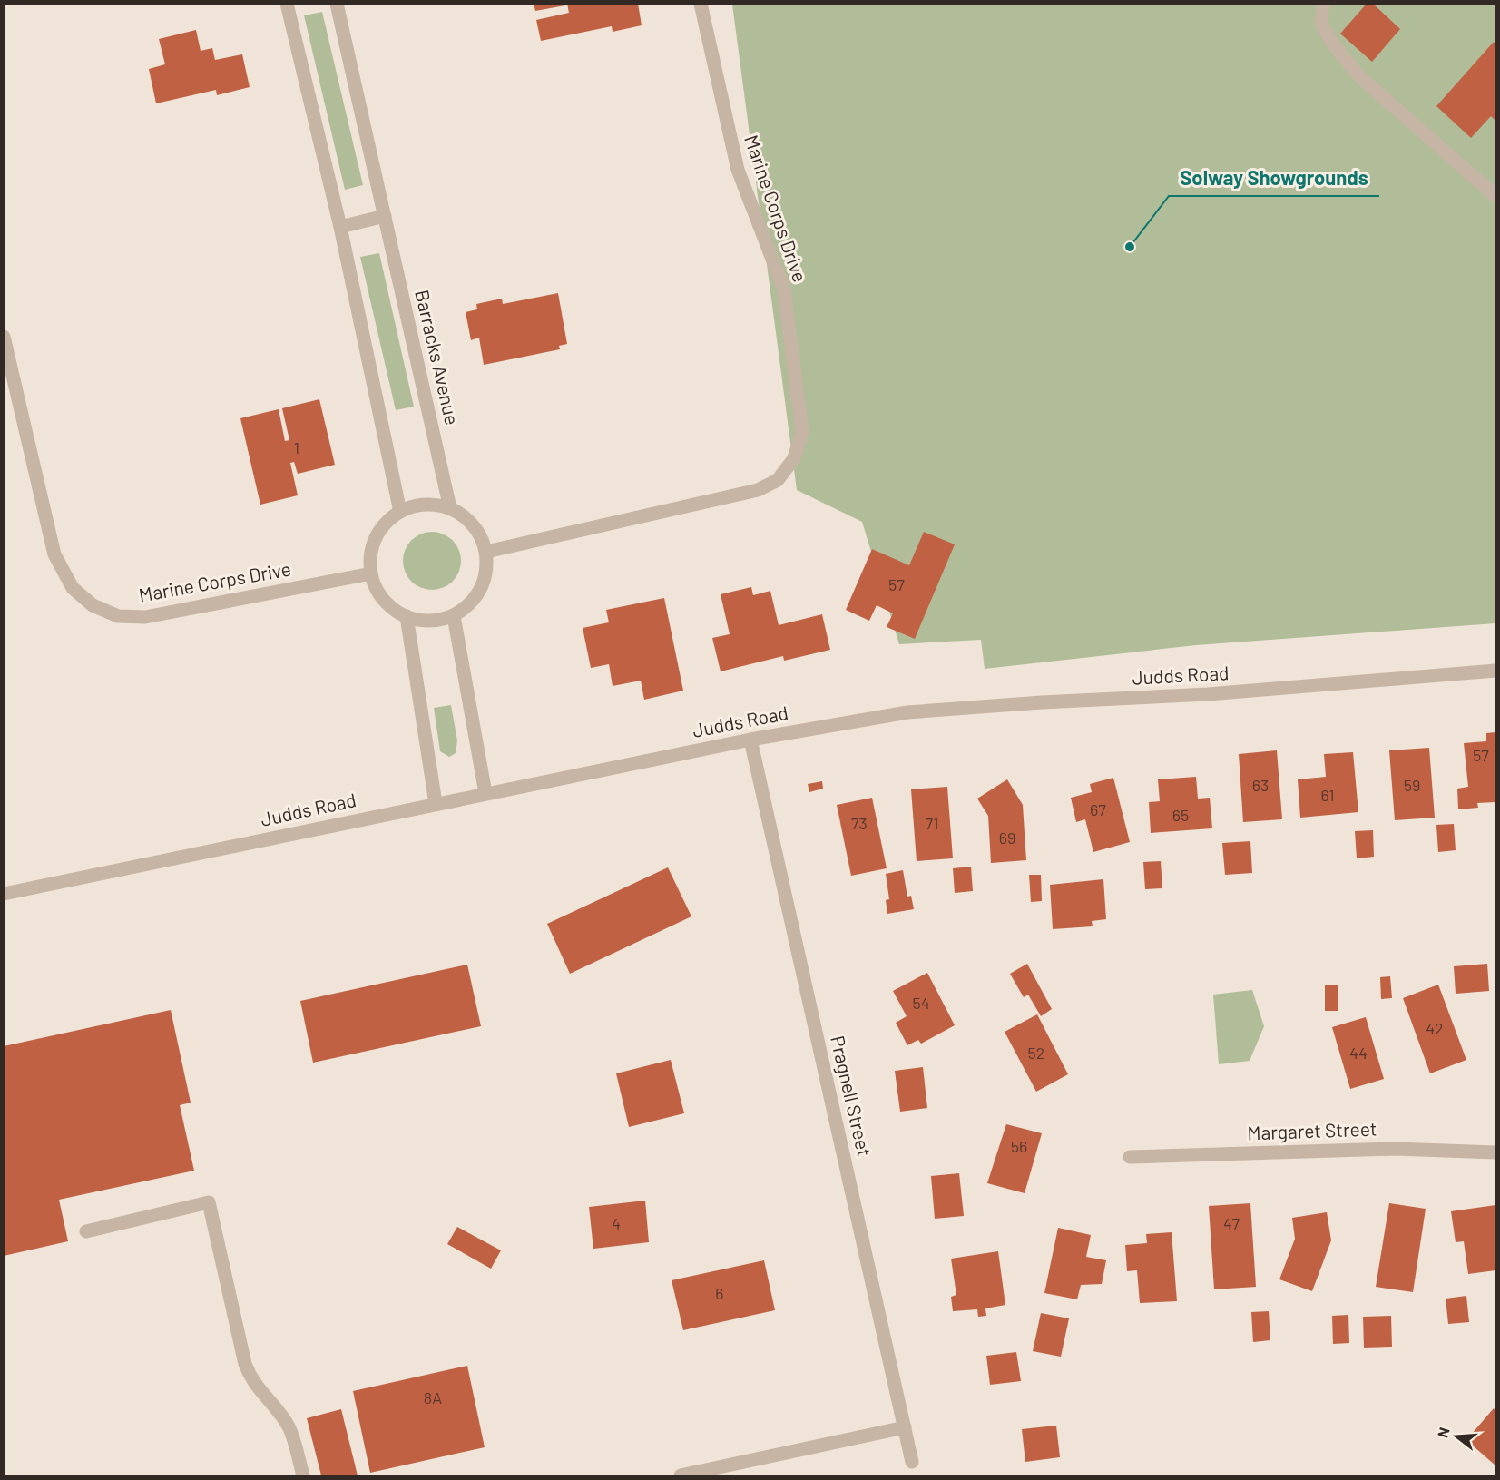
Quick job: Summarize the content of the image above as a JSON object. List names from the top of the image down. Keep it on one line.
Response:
{"streets":{"street":["Marine Corps Drive","Barracks Avenue","Judds Road","Pragnell Street","Margaret Street"]},"crossings":[["Marine Corps Drive","Barracks Avenue"],["Judds Road","Pragnell Street"]],"places":["Solway Showgrounds"],"house_numbers":["1","57","57","63","59","61","67","65","73","71","69","54","42","52","44","56","4","47","6","8A"],"north":"left"}
